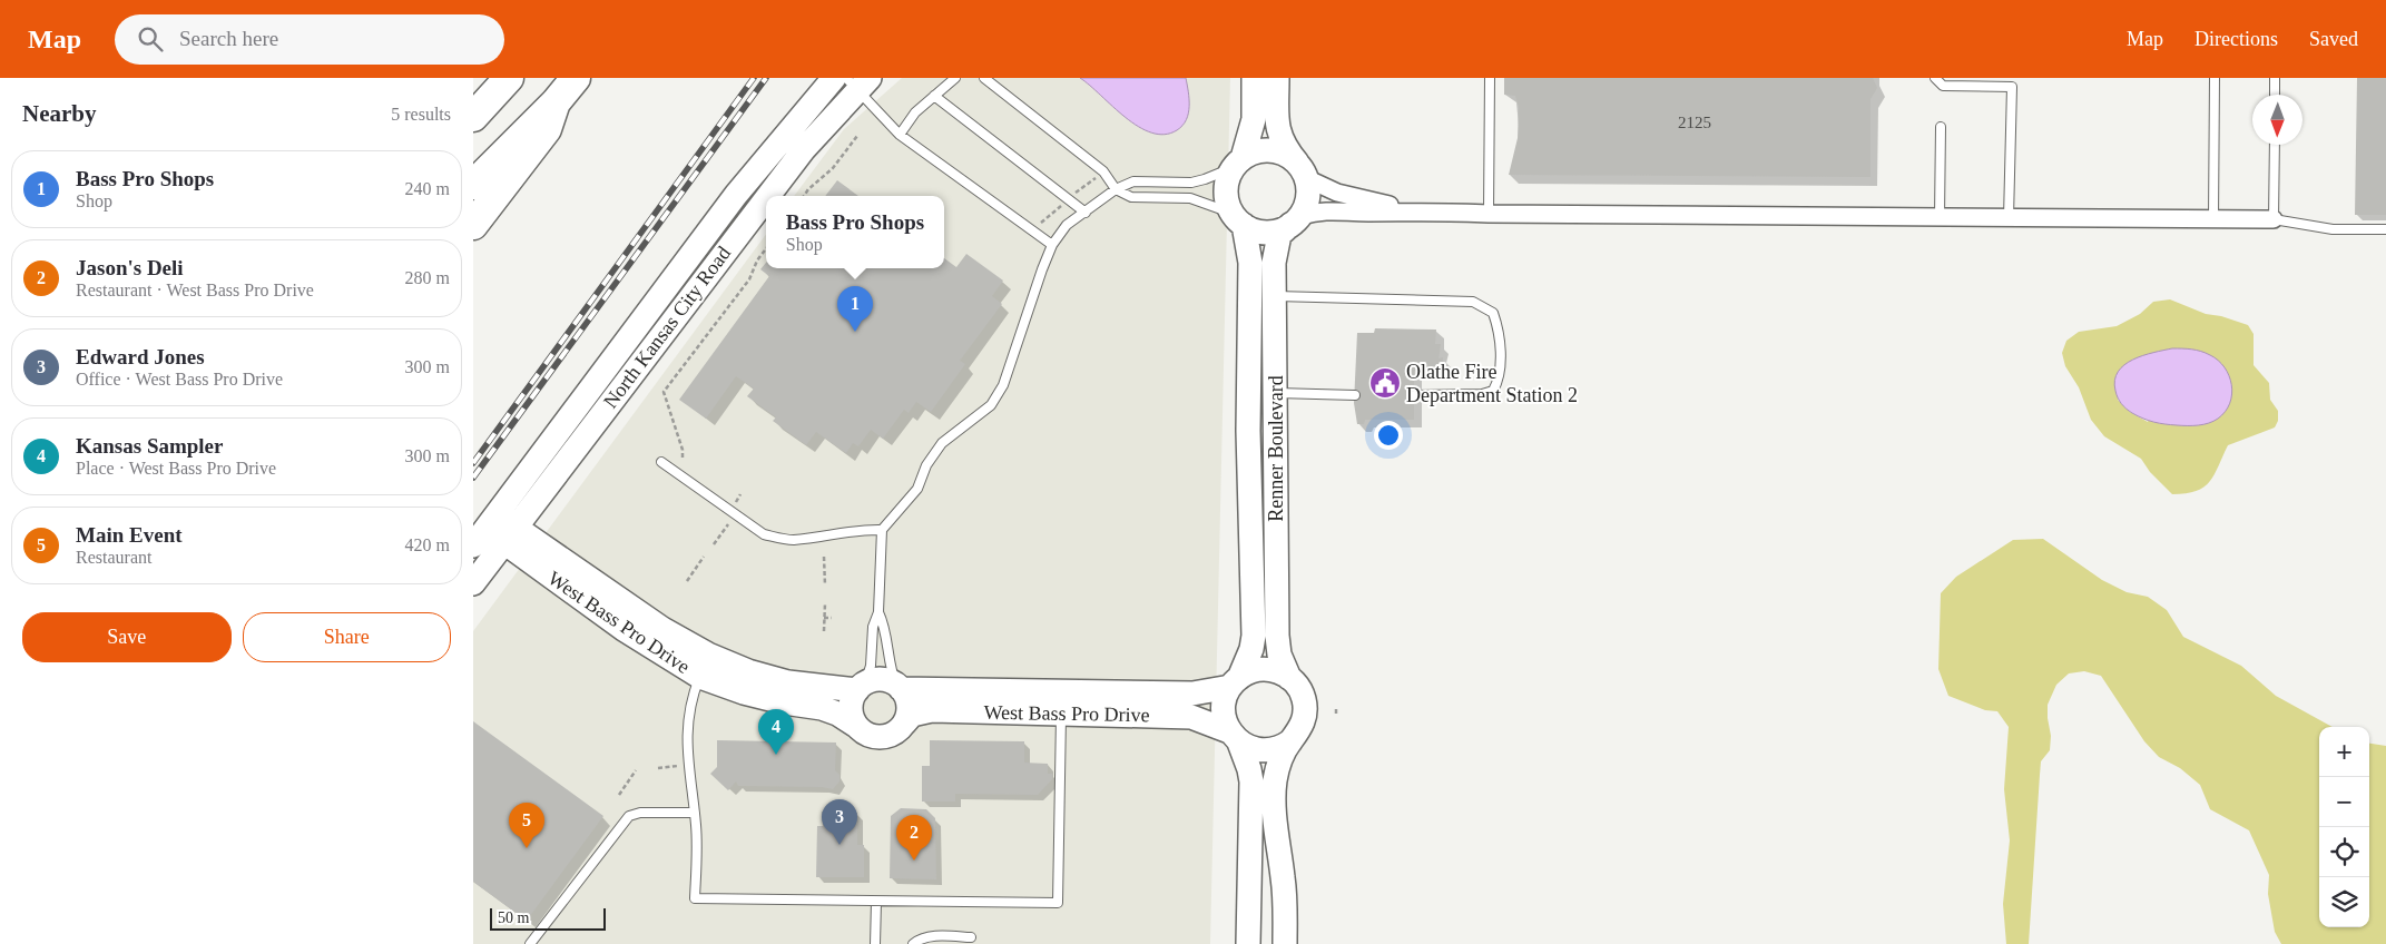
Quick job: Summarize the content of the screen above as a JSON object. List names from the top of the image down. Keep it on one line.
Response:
{"streets":{"main road":["North Kansas City Road","Renner Boulevard","West Bass Pro Drive"]},"crossings":[["North Kansas City Road","West Bass Pro Drive"],["Renner Boulevard","West Bass Pro Drive"]],"places":{"public building":["Olathe Fire Department Station 2"]},"house_numbers":["2125"],"scale_bar":"50 m","north":"bottom","page":{"header":"Map","search":"Search here","nav":["Map","Directions","Saved"],"heading":["Nearby","5 results"],"list":[{"mark":"1","name":"Bass Pro Shops","note":"Shop","value":"240 m"},{"mark":"2","name":"Jason's Deli","note":"Restaurant · West Bass Pro Drive","value":"280 m"},{"mark":"3","name":"Edward Jones","note":"Office · West Bass Pro Drive","value":"300 m"},{"mark":"4","name":"Kansas Sampler","note":"Place · West Bass Pro Drive","value":"300 m"},{"mark":"5","name":"Main Event","note":"Restaurant","value":"420 m"}],"popup":["Bass Pro Shops","Shop"],"pins":["1","4","3","5","2"],"buttons":["Save","Share"],"map_buttons":["+","−"],"scale":"50 m"}}
